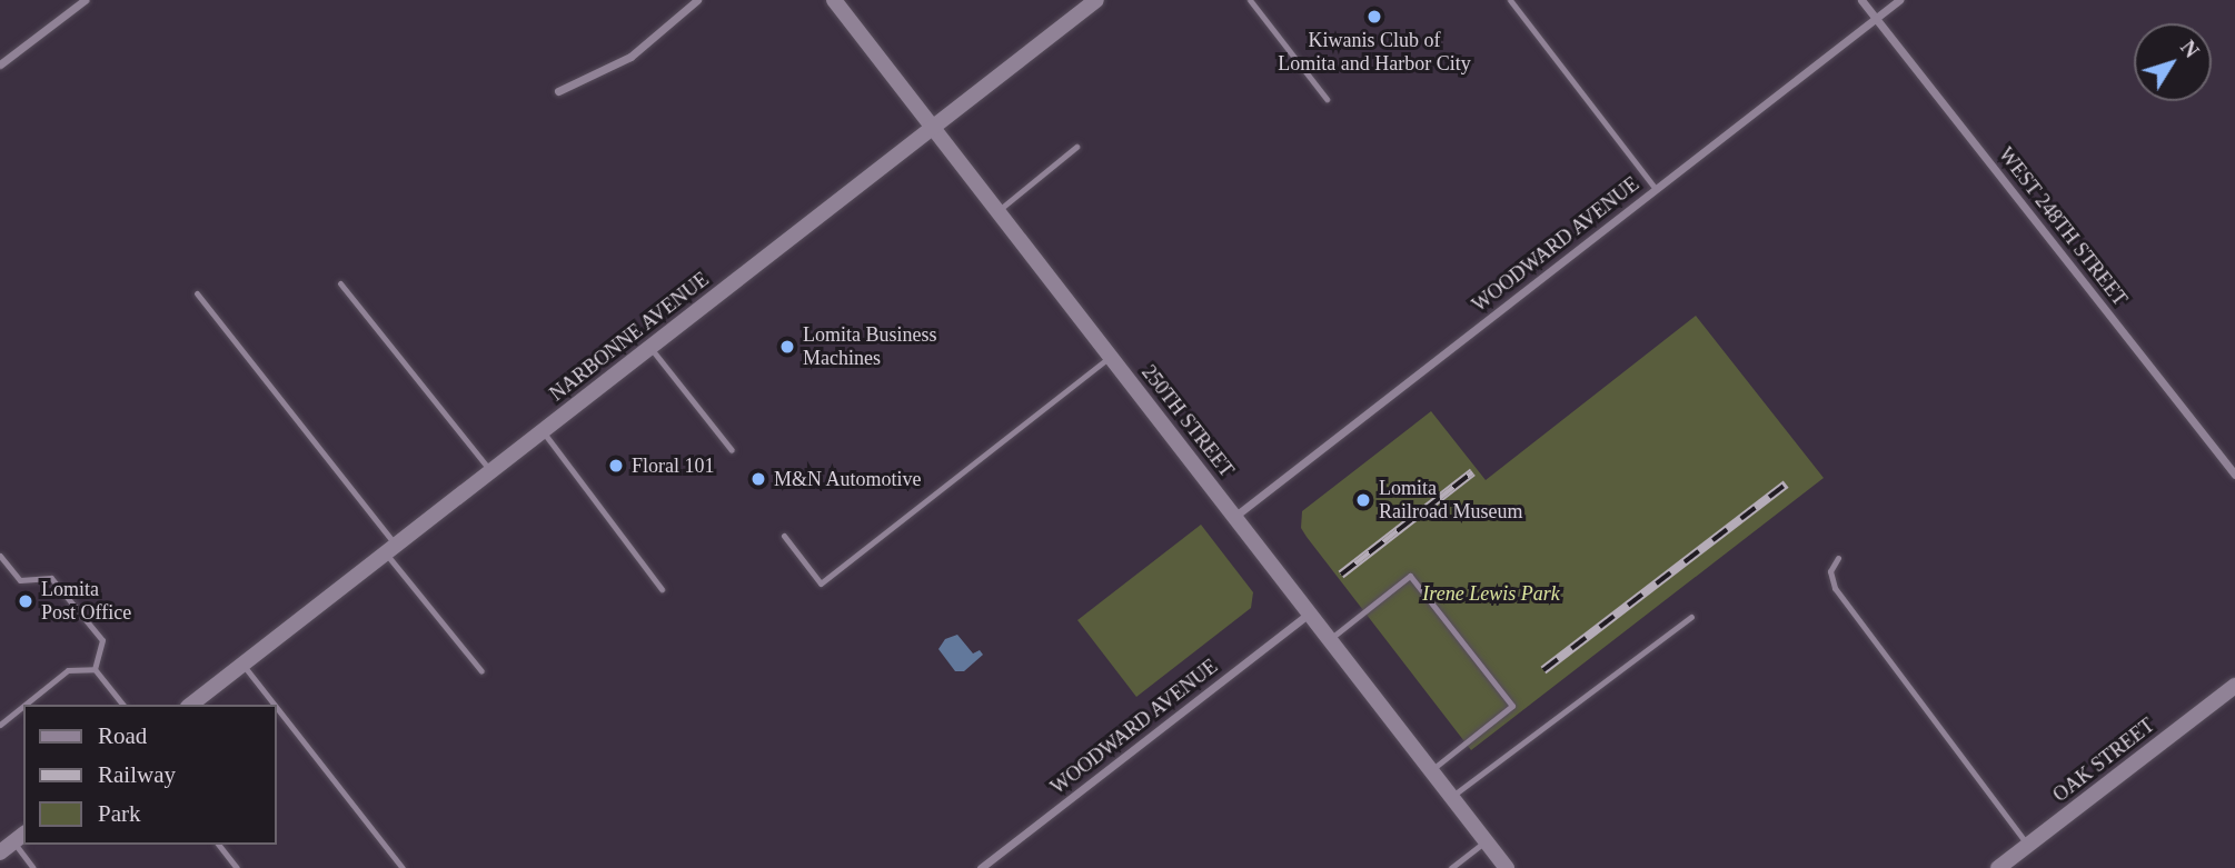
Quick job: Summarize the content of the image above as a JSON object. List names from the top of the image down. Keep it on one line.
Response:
{"streets":{"street":["WEST 248TH STREET","WOODWARD AVENUE","NARBONNE AVENUE","250TH STREET","OAK STREET"]},"crossings":[["WEST 248TH STREET","WOODWARD AVENUE"],["WOODWARD AVENUE","250TH STREET"],["NARBONNE AVENUE","250TH STREET"]],"parks":["Irene Lewis Park"],"places":["Kiwanis Club of Lomita and Harbor City","Lomita Business Machines","Floral 101","M&N Automotive","Lomita Railroad Museum","Lomita Post Office"],"legend":["Road","Railway","Park"],"north":"top right"}
